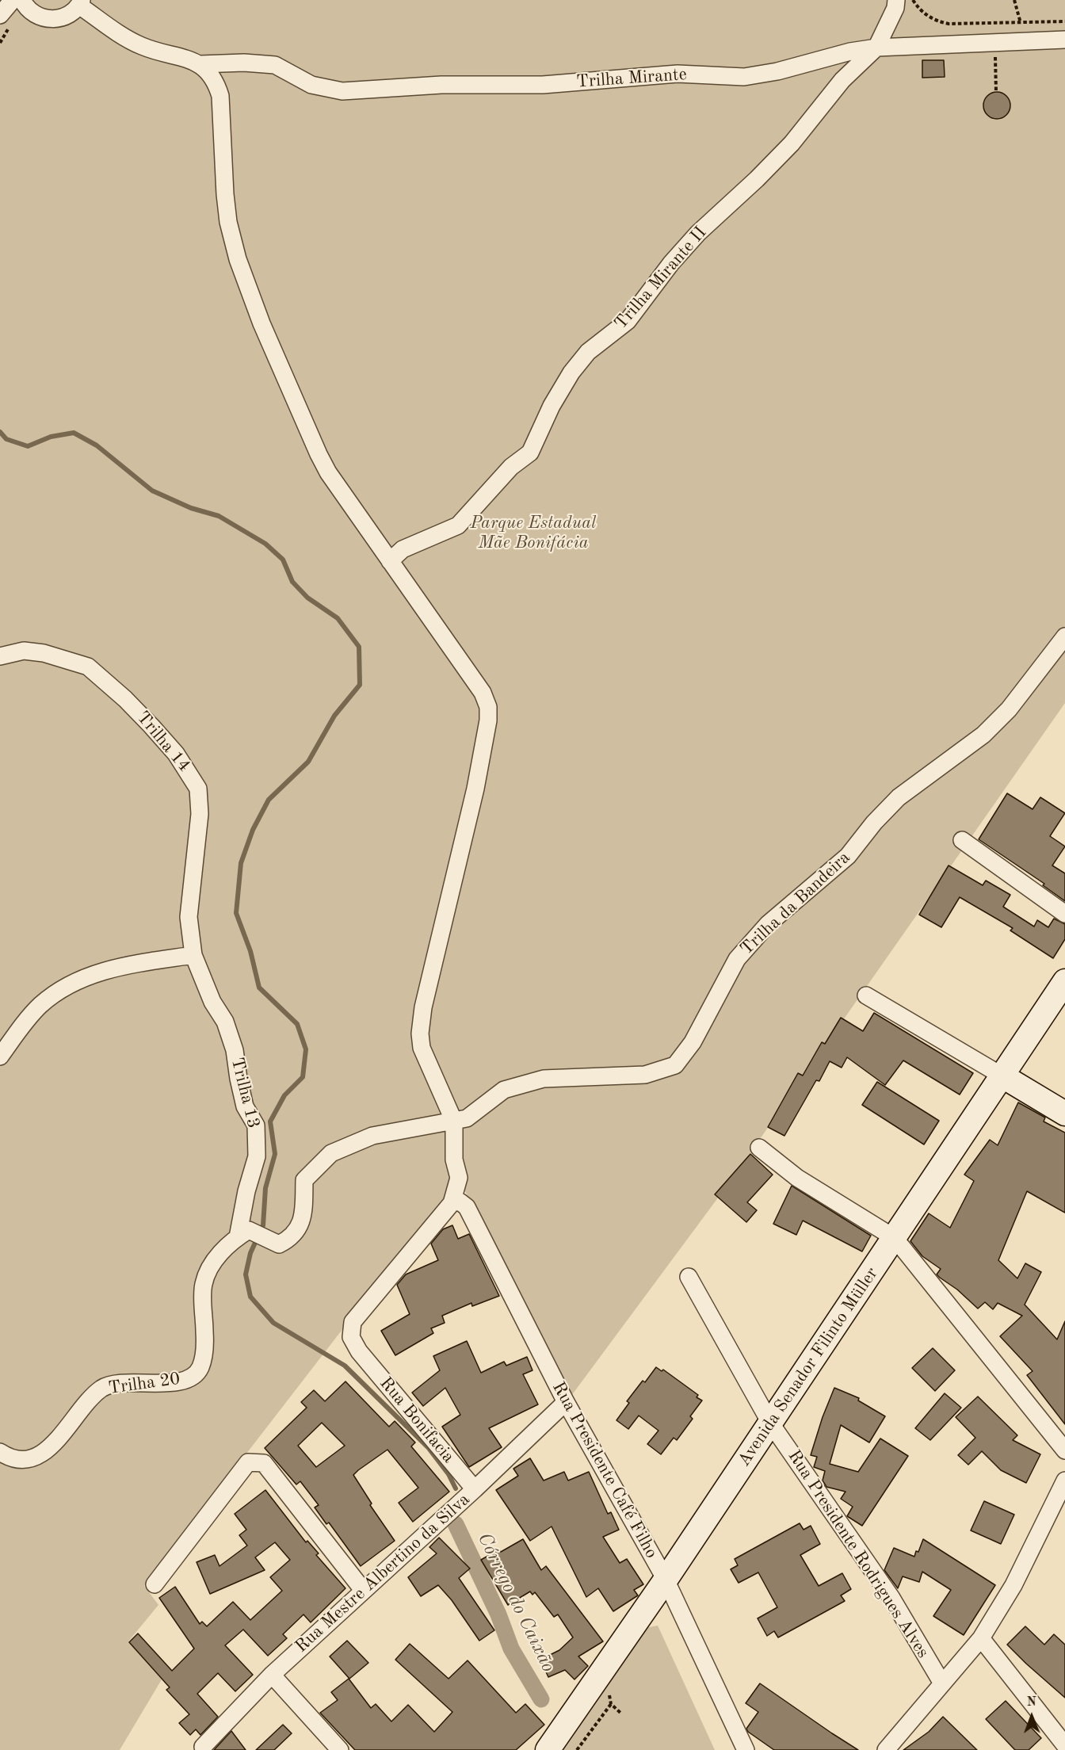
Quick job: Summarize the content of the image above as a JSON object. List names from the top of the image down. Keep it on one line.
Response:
{"streets":{"street":["Trilha Mirante","Trilha Mirante II","Trilha 14","Trilha da Bandeira","Trilha 13","Avenida Senador Filinto Müller","Trilha 20","Rua Bonifacia","Rua Presidente Café Filho","Rua Presidente Rodrigues Alves","Rua Mestre Albertino da Silva"]},"crossings":[["Trilha Mirante","Trilha Mirante II"],["Trilha 14","Trilha 13"],["Trilha 13","Trilha 20"],["Avenida Senador Filinto Müller","Rua Presidente Café Filho"],["Avenida Senador Filinto Müller","Rua Presidente Rodrigues Alves"],["Rua Bonifacia","Rua Presidente Café Filho"],["Rua Bonifacia","Rua Mestre Albertino da Silva"],["Rua Presidente Café Filho","Rua Mestre Albertino da Silva"]],"water":["Córrego do Caixão"],"parks":["Parque Estadual Mãe Bonifácia"],"north":"top"}
